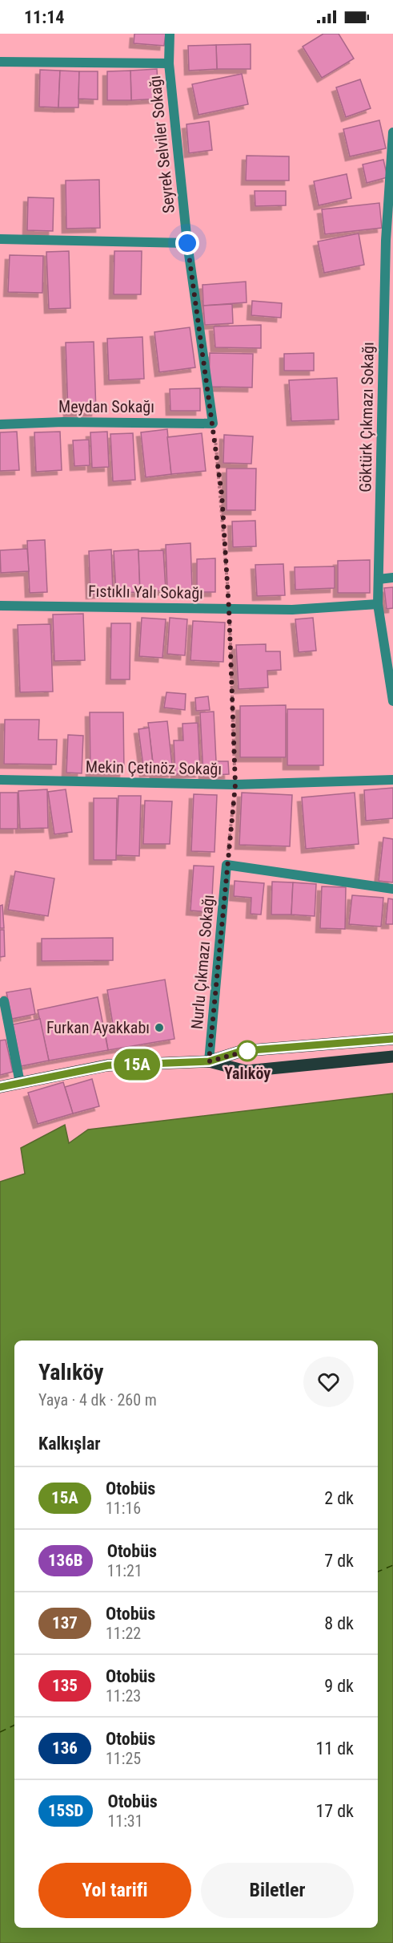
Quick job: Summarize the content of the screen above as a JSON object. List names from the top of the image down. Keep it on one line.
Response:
{"streets":{"street":["Seyrek Selviler Sokağı","Meydan Sokağı","Göktürk Çıkmazı Sokağı","Fıstıklı Yalı Sokağı","Mekin Çetinöz Sokağı","Nurlu Çıkmazı Sokağı"]},"crossings":[["Seyrek Selviler Sokağı","Meydan Sokağı"],["Göktürk Çıkmazı Sokağı","Fıstıklı Yalı Sokağı"]],"places":["Furkan Ayakkabı","Yalıköy"],"lines":["bus line 15A"],"page":{"status":"11:14","on_map":"15A","heading":[["Yalıköy","Yaya · 4 dk · 260 m"],"Kalkışlar"],"list":[{"mark":"15A","name":"Otobüs","note":"11:16","value":"2 dk"},{"mark":"136B","name":"Otobüs","note":"11:21","value":"7 dk"},{"mark":"137","name":"Otobüs","note":"11:22","value":"8 dk"},{"mark":"135","name":"Otobüs","note":"11:23","value":"9 dk"},{"mark":"136","name":"Otobüs","note":"11:25","value":"11 dk"},{"mark":"15SD","name":"Otobüs","note":"11:31","value":"17 dk"}],"buttons":["Yol tarifi","Biletler"]}}
